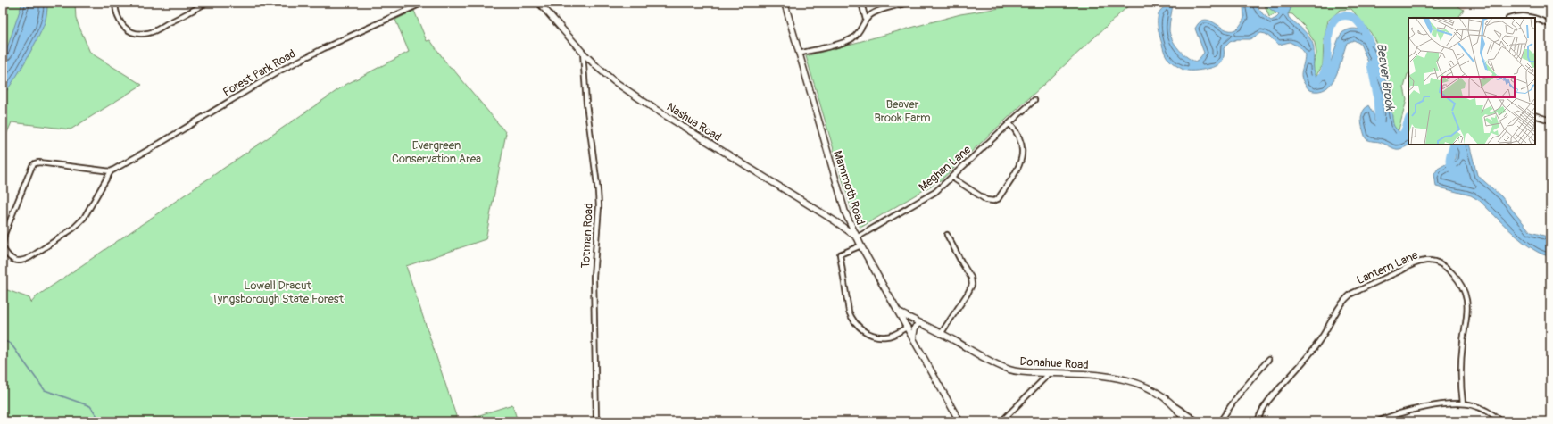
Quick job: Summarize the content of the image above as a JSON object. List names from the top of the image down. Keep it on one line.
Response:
{"streets":{"main road":["Nashua Road","Mammoth Road","Donahue Road"],"street":["Forest Park Road","Meghan Lane","Totman Road","Lantern Lane"]},"crossings":[["Nashua Road","Meghan Lane"],["Nashua Road","Mammoth Road"],["Nashua Road","Totman Road"],["Meghan Lane","Mammoth Road"],["Mammoth Road","Donahue Road"]],"water":["Beaver Brook"],"parks":["Beaver Brook Farm","Evergreen Conservation Area","Lowell Dracut Tyngsborough State Forest"]}
